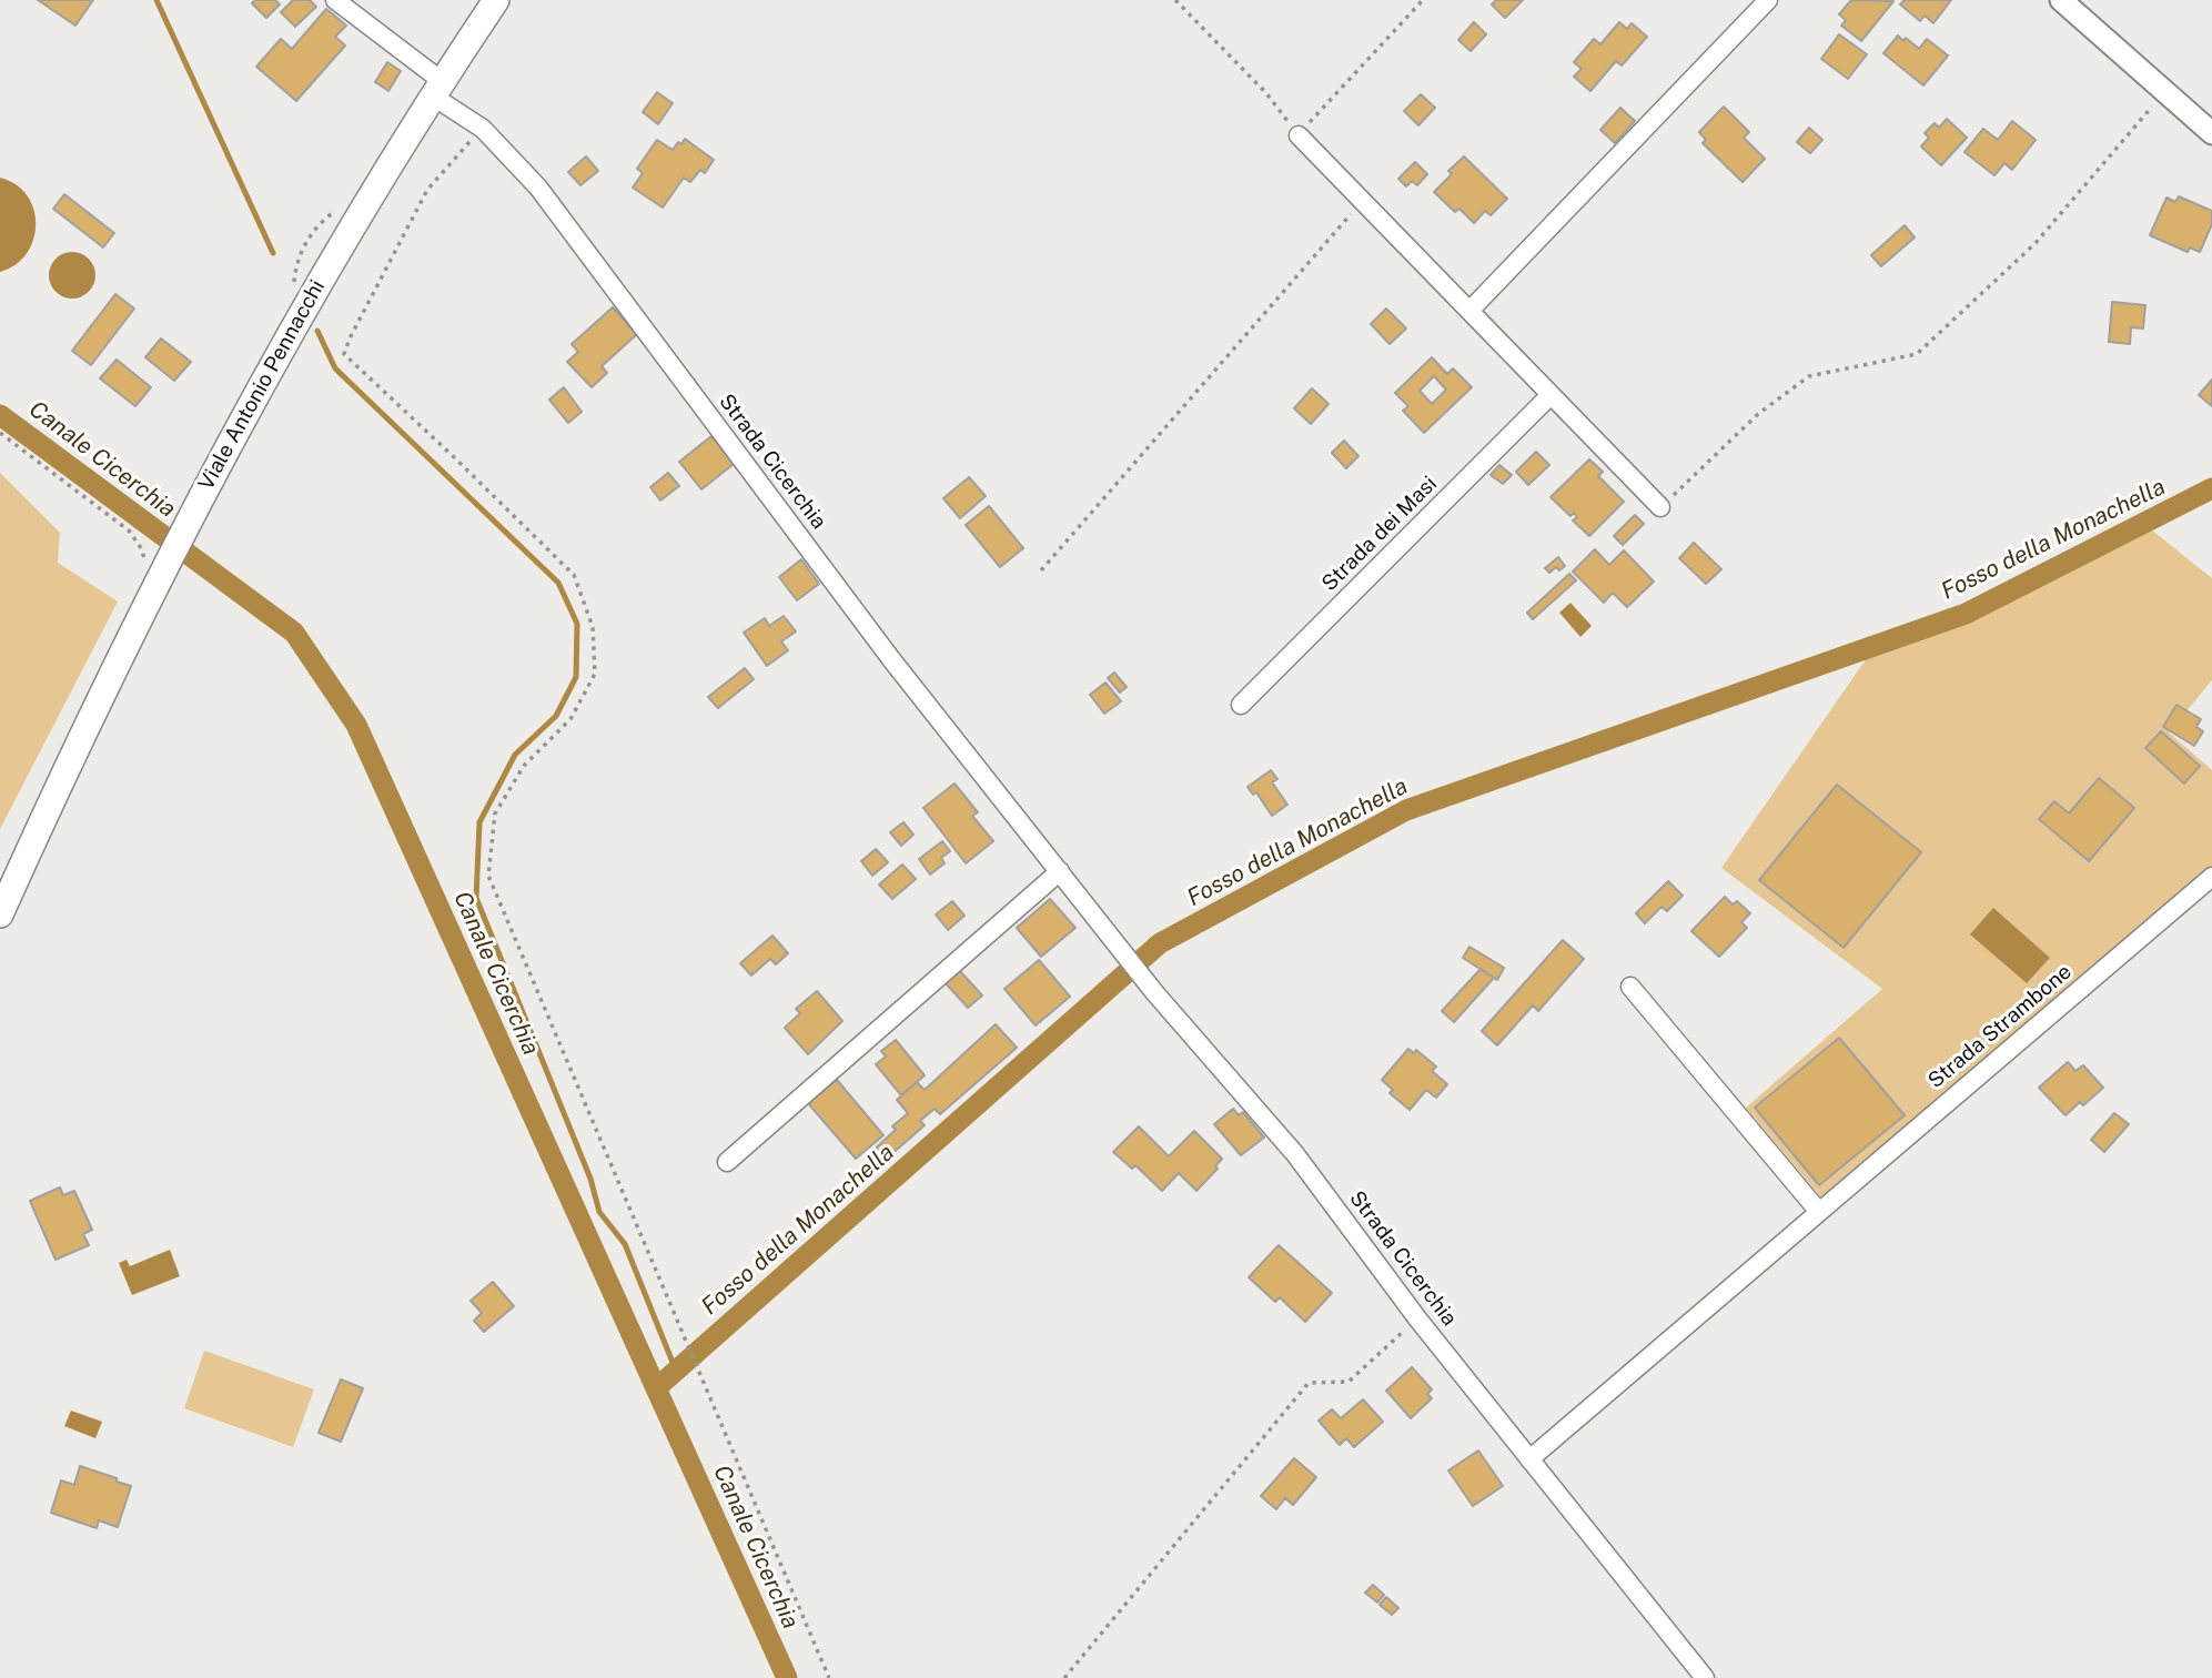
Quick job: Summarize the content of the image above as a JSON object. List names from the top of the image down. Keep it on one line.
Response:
{"streets":{"main road":["Viale Antonio Pennacchi"],"street":["Strada Cicerchia","Strada dei Masi","Strada Strambone"]},"crossings":[["Viale Antonio Pennacchi","Strada Cicerchia"],["Strada Cicerchia","Strada Strambone"]],"water":["Canale Cicerchia","Fosso della Monachella"]}
